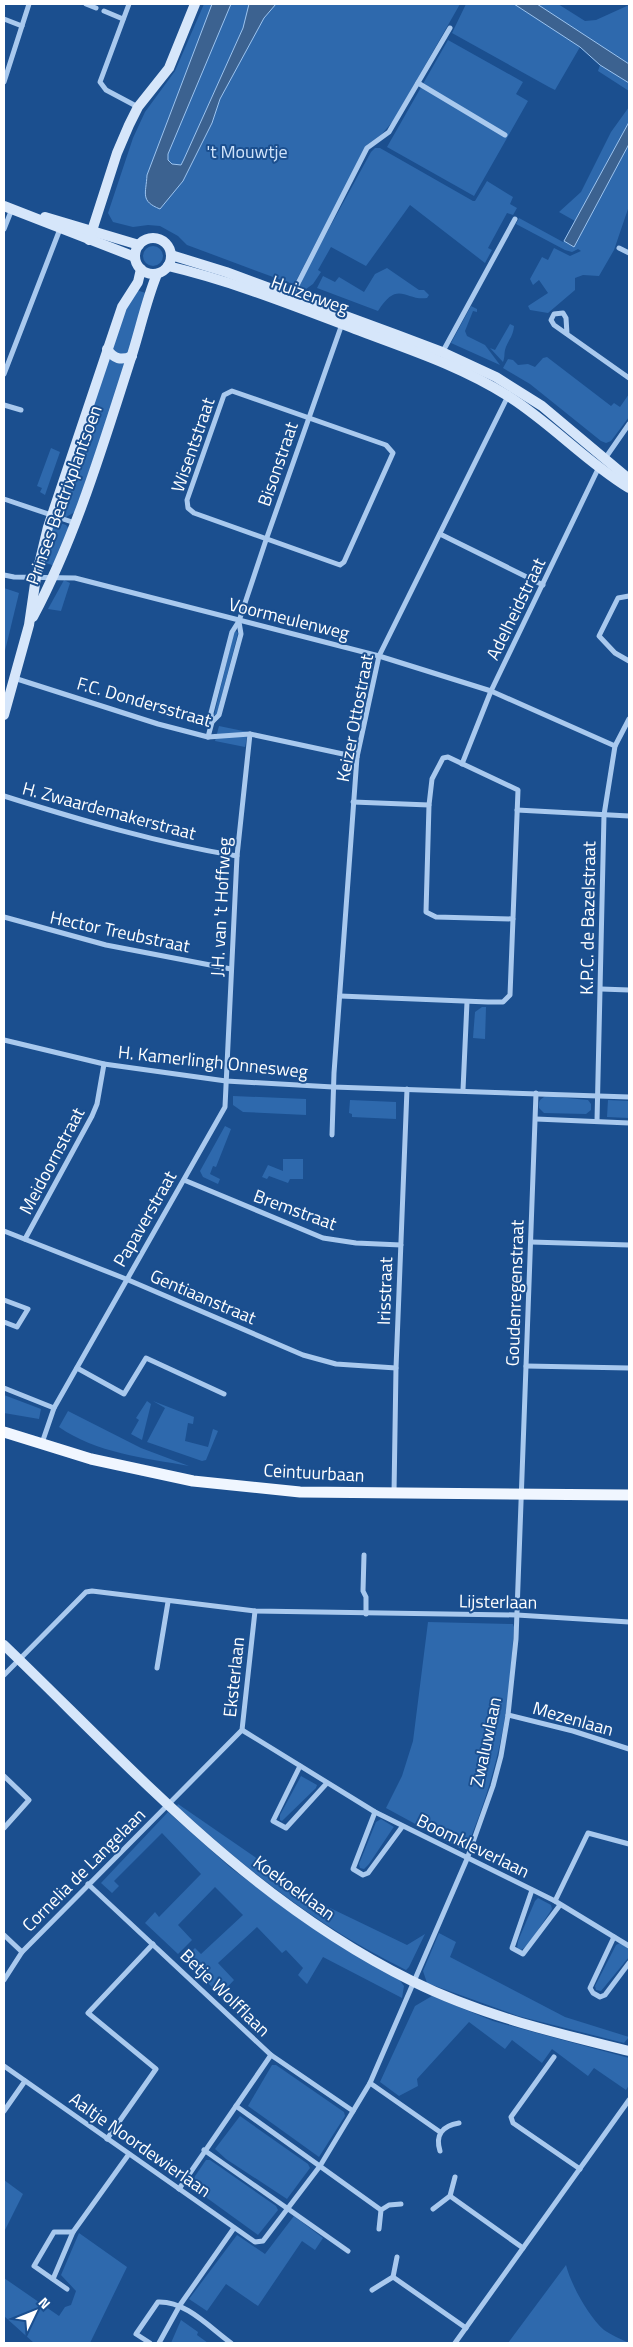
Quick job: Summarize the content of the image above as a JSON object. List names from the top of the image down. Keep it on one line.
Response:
{"streets":{"main road":["Ceintuurbaan"],"street":["Huizerweg","Wisentstraat","Bisonstraat","Prinses Beatrixplantsoen","Adelheidstraat","Voormeulenweg","F.C. Dondersstraat","Keizer Ottostraat","H. Zwaardemakerstraat","J.H. van 't Hoffweg","K.P.C. de Bazelstraat","Hector Treubstraat","H. Kamerlingh Onnesweg","Meidoornstraat","Bremstraat","Papaverstraat","Irisstraat","Goudenregenstraat","Gentiaanstraat","Lijsterlaan","Eksterlaan","Mezenlaan","Zwaluwlaan","Boomkleverlaan","Cornelia de Langelaan","Koekoeklaan","Betje Wolfflaan","Aaltje Noordewierlaan"]},"crossings":[["Huizerweg","Bisonstraat"],["Huizerweg","Prinses Beatrixplantsoen"],["Huizerweg","Adelheidstraat"],["Huizerweg","Keizer Ottostraat"],["Wisentstraat","Bisonstraat"],["Bisonstraat","Voormeulenweg"],["Prinses Beatrixplantsoen","Voormeulenweg"],["Adelheidstraat","Voormeulenweg"],["Voormeulenweg","Keizer Ottostraat"],["Voormeulenweg","K.P.C. de Bazelstraat"],["F.C. Dondersstraat","Keizer Ottostraat"],["F.C. Dondersstraat","J.H. van 't Hoffweg"],["Keizer Ottostraat","H. Kamerlingh Onnesweg"],["H. Zwaardemakerstraat","J.H. van 't Hoffweg"],["J.H. van 't Hoffweg","Hector Treubstraat"],["J.H. van 't Hoffweg","H. Kamerlingh Onnesweg"],["J.H. van 't Hoffweg","Papaverstraat"],["K.P.C. de Bazelstraat","H. Kamerlingh Onnesweg"],["H. Kamerlingh Onnesweg","Meidoornstraat"],["H. Kamerlingh Onnesweg","Papaverstraat"],["H. Kamerlingh Onnesweg","Irisstraat"],["H. Kamerlingh Onnesweg","Goudenregenstraat"],["Meidoornstraat","Gentiaanstraat"],["Bremstraat","Papaverstraat"],["Bremstraat","Irisstraat"],["Papaverstraat","Gentiaanstraat"],["Papaverstraat","Ceintuurbaan"],["Irisstraat","Gentiaanstraat"],["Irisstraat","Ceintuurbaan"],["Goudenregenstraat","Ceintuurbaan"],["Goudenregenstraat","Zwaluwlaan"],["Ceintuurbaan","Zwaluwlaan"],["Lijsterlaan","Eksterlaan"],["Lijsterlaan","Zwaluwlaan"],["Lijsterlaan","Koekoeklaan"],["Eksterlaan","Boomkleverlaan"],["Eksterlaan","Cornelia de Langelaan"],["Eksterlaan","Koekoeklaan"],["Mezenlaan","Zwaluwlaan"],["Zwaluwlaan","Boomkleverlaan"],["Zwaluwlaan","Koekoeklaan"],["Zwaluwlaan","Betje Wolfflaan"],["Zwaluwlaan","Aaltje Noordewierlaan"],["Cornelia de Langelaan","Koekoeklaan"],["Cornelia de Langelaan","Betje Wolfflaan"]],"parks":["'t Mouwtje"],"north":"top right"}
